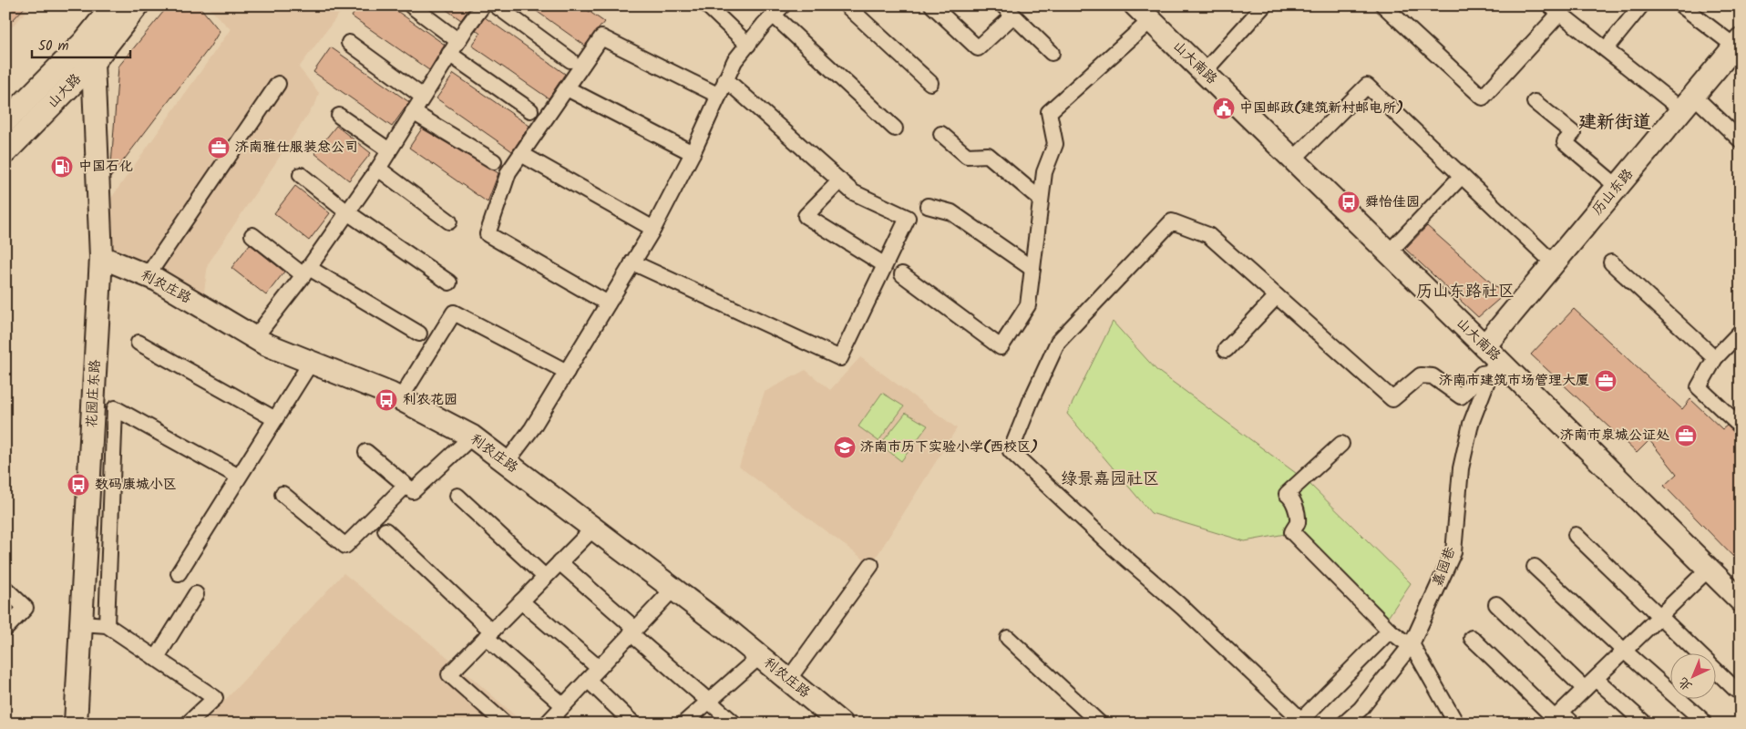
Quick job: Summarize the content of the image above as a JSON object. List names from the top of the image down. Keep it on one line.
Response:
{"streets":{"street":["山大南路","山大路","历山东路","利农庄路","花园庄东路","嘉园巷"]},"crossings":[["山大南路","历山东路"],["山大南路","嘉园巷"],["山大路","花园庄东路"],["历山东路","嘉园巷"],["利农庄路","花园庄东路"]],"districts":["建新街道","历山东路社区","绿景嘉园社区"],"places":{"public building":["中国邮政(建筑新村邮电所)"],"office":["济南雅仕服装总公司","济南市建筑市场管理大厦","济南市泉城公证处"],"fuel station":["中国石化"],"bus stop":["舜怡佳园","利农花园","数码康城小区"],"school or university":["济南市历下实验小学(西校区)"]},"scale_bar":"50 m","north":"bottom left"}
